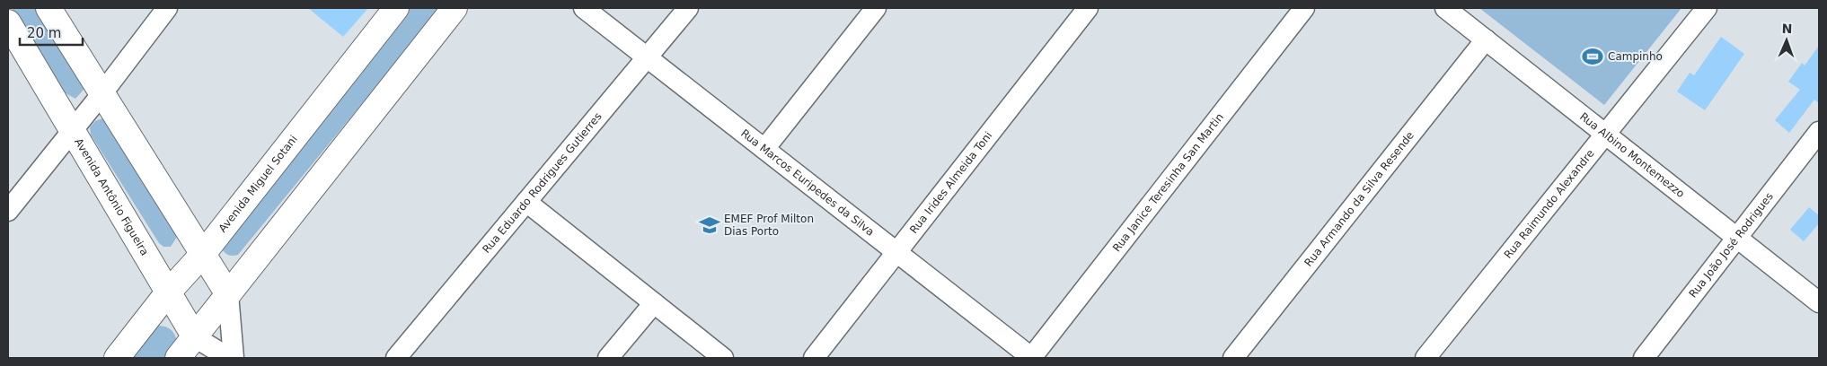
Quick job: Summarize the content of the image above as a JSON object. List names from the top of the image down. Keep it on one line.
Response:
{"streets":{"street":["Rua Albino Montemezzo","Rua Eduardo Rodrigues Gutierres","Rua Marcos Euripedes da Silva","Rua Irides Almeida Toni","Rua Janice Teresinha San Martin","Avenida Miguel Sotani","Avenida Antônio Figueira","Rua Armando da Silva Resende","Rua Raimundo Alexandre","Rua João José Rodrigues"]},"crossings":[["Rua Albino Montemezzo","Rua Armando da Silva Resende"],["Rua Albino Montemezzo","Rua Raimundo Alexandre"],["Rua Albino Montemezzo","Rua João José Rodrigues"],["Rua Eduardo Rodrigues Gutierres","Rua Marcos Euripedes da Silva"],["Rua Marcos Euripedes da Silva","Rua Irides Almeida Toni"],["Rua Marcos Euripedes da Silva","Rua Janice Teresinha San Martin"],["Avenida Miguel Sotani","Avenida Antônio Figueira"]],"places":{"sports":["Campinho"],"school or university":["EMEF Prof Milton Dias Porto"]},"scale_bar":"20 m","north":"top"}
